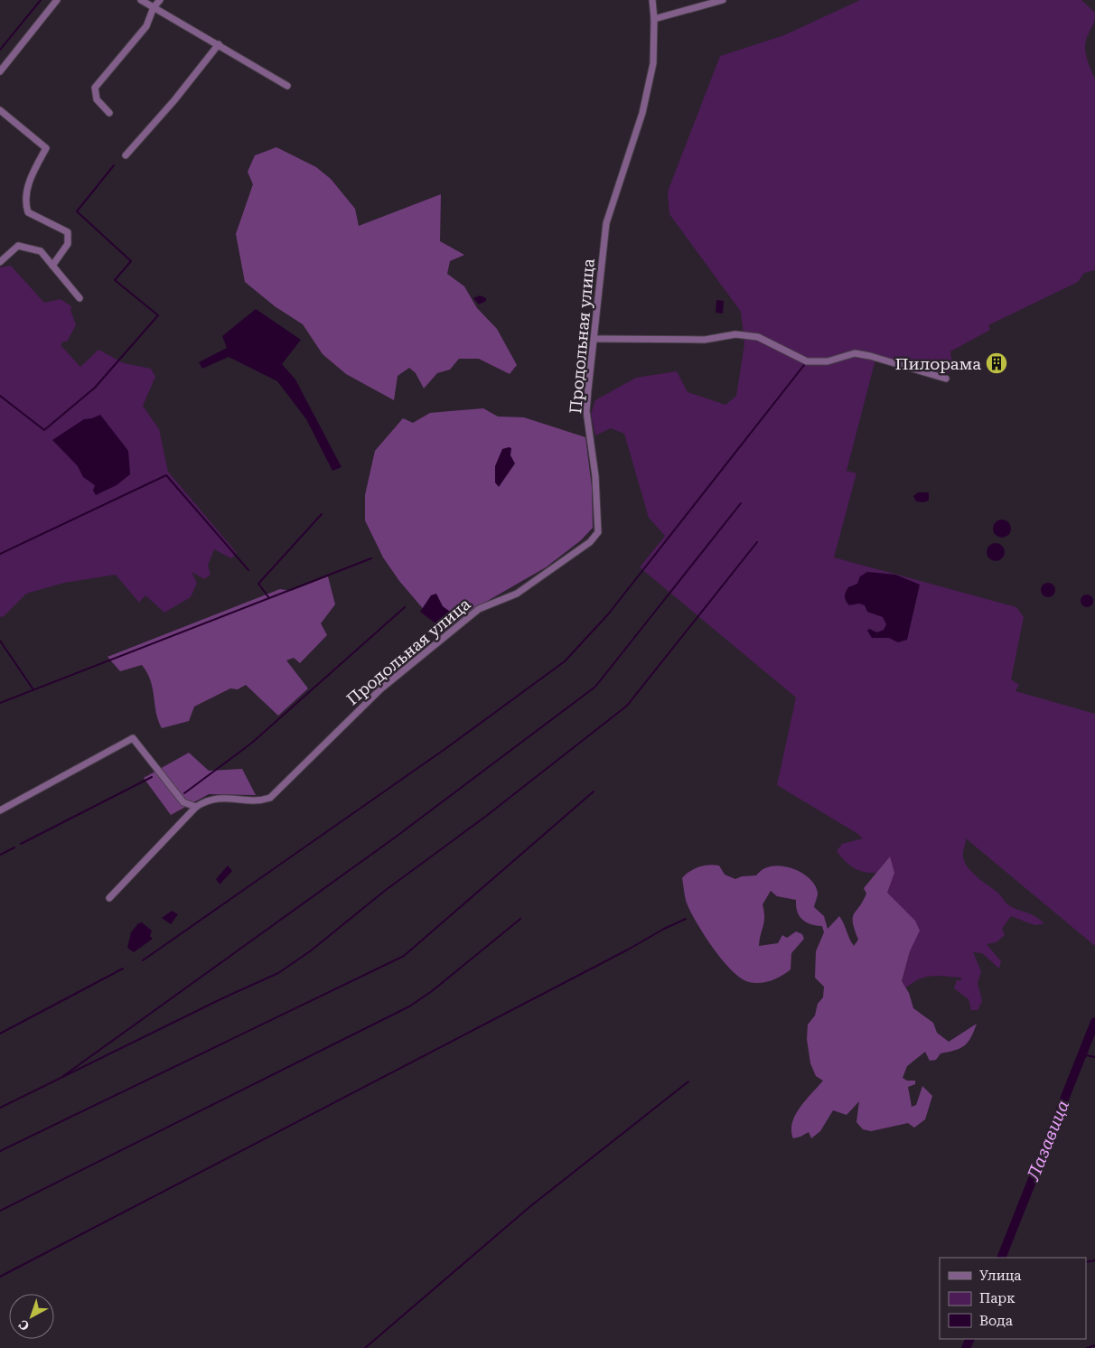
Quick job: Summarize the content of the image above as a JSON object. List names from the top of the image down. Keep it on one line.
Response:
{"streets":{"street":["Продольная улица"]},"water":["Лазавица"],"places":{"building":["Пилорама"]},"legend":["Улица","Парк","Вода"],"north":"bottom left"}
